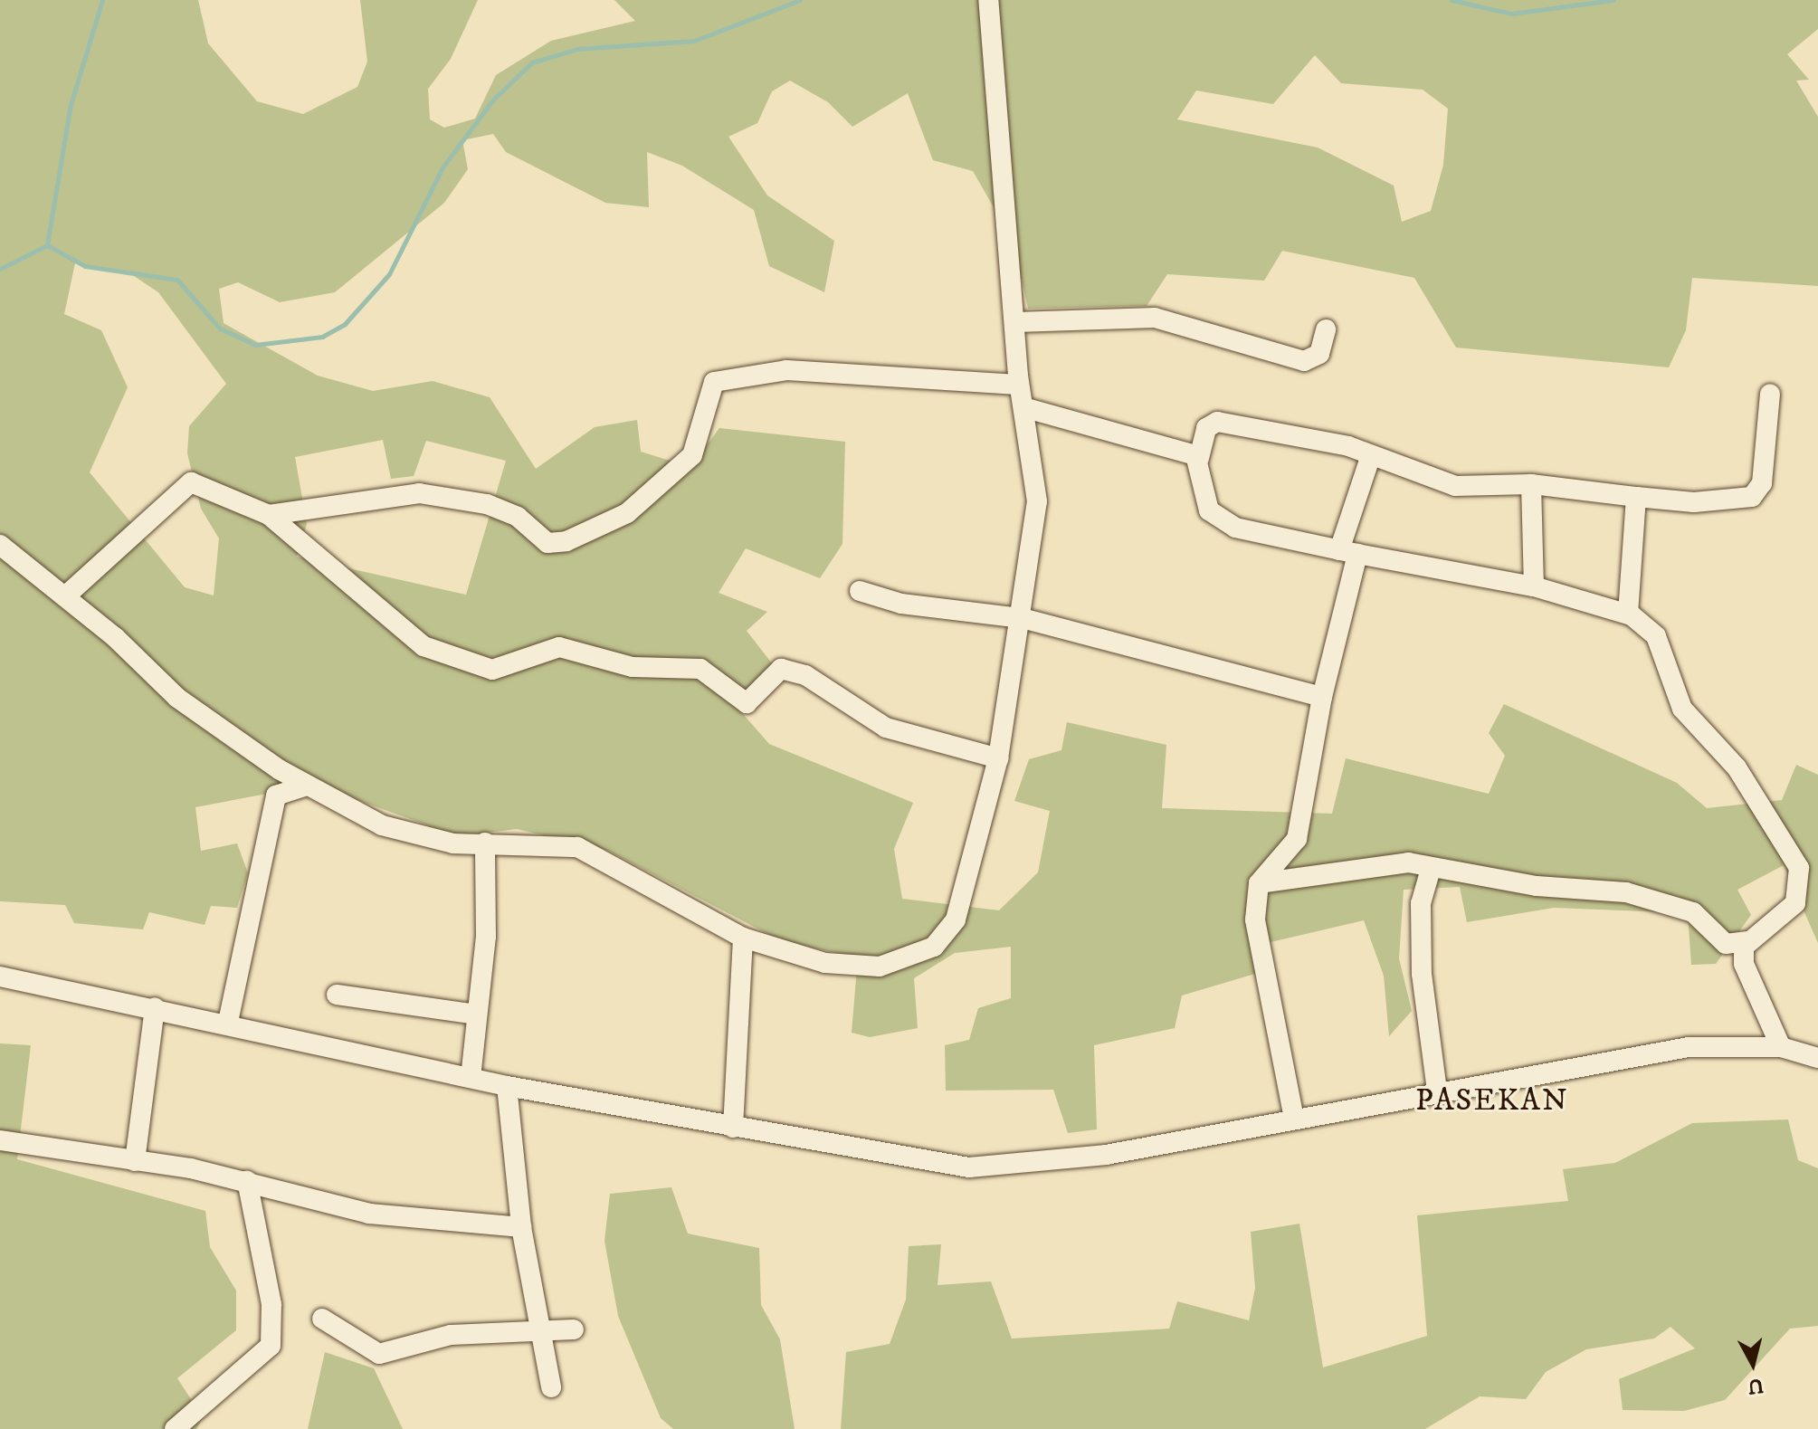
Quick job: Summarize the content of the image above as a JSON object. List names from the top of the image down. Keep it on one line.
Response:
{"districts":["PASEKAN"],"north":"bottom"}
